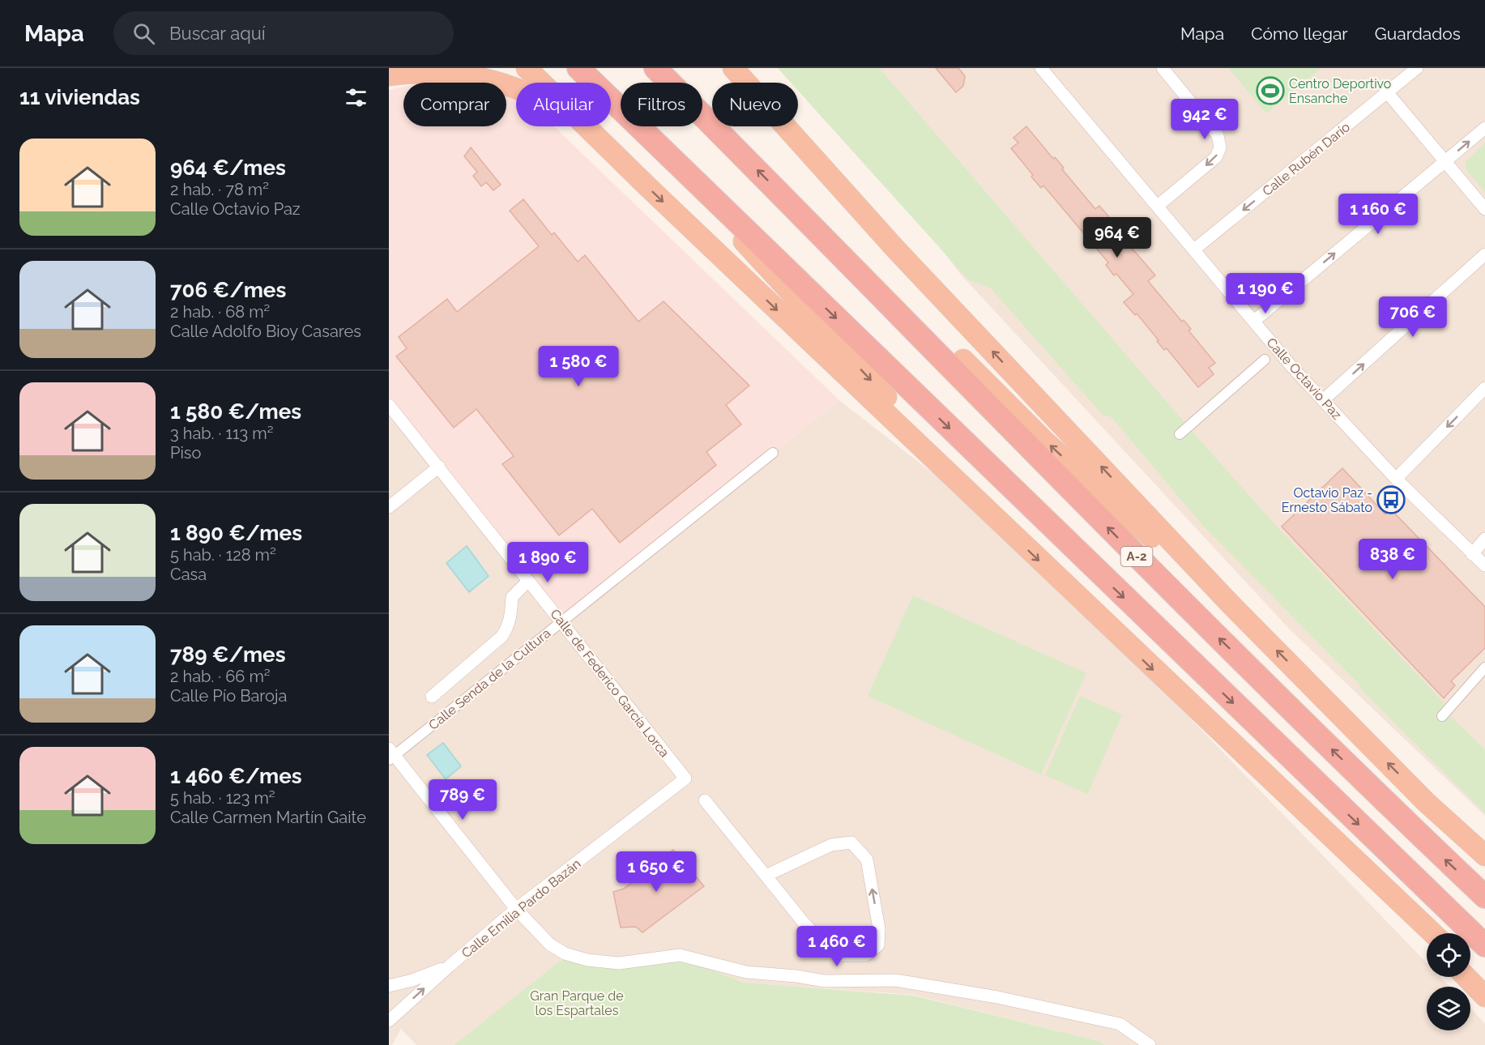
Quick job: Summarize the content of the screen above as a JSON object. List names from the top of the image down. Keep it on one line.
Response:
{"streets":{"highway":["A-2"],"street":["Calle Rubén Darío","Calle Octavio Paz","Calle Senda de la Cultura","Calle de Federico García Lorca","Calle Emilia Pardo Bazán"]},"crossings":[["Calle Rubén Darío","Calle Octavio Paz"],["Calle Senda de la Cultura","Calle de Federico García Lorca"],["Calle de Federico García Lorca","Calle Emilia Pardo Bazán"]],"parks":["Gran Parque de los Espartales"],"places":{"sports":["Centro Deportivo Ensanche"],"bus stop":["Octavio Paz - Ernesto Sábato"]},"page":{"header":"Mapa","search":"Buscar aquí","nav":["Mapa","Cómo llegar","Guardados"],"heading":"11 viviendas","chip":["Comprar","Alquilar","Filtros","Nuevo"],"price":["942 €","1 160 €","964 €","1 190 €","706 €","1 580 €","838 €","1 890 €","789 €","1 650 €","1 460 €"],"list":[{"name":"964 €/mes","note":"2 hab. · 78 m² · Calle Octavio Paz"},{"name":"706 €/mes","note":"2 hab. · 68 m² · Calle Adolfo Bioy Casares"},{"name":"1 580 €/mes","note":"3 hab. · 113 m² · Piso"},{"name":"1 890 €/mes","note":"5 hab. · 128 m² · Casa"},{"name":"789 €/mes","note":"2 hab. · 66 m² · Calle Pío Baroja"},{"name":"1 460 €/mes","note":"5 hab. · 123 m² · Calle Carmen Martín Gaite"}]}}
